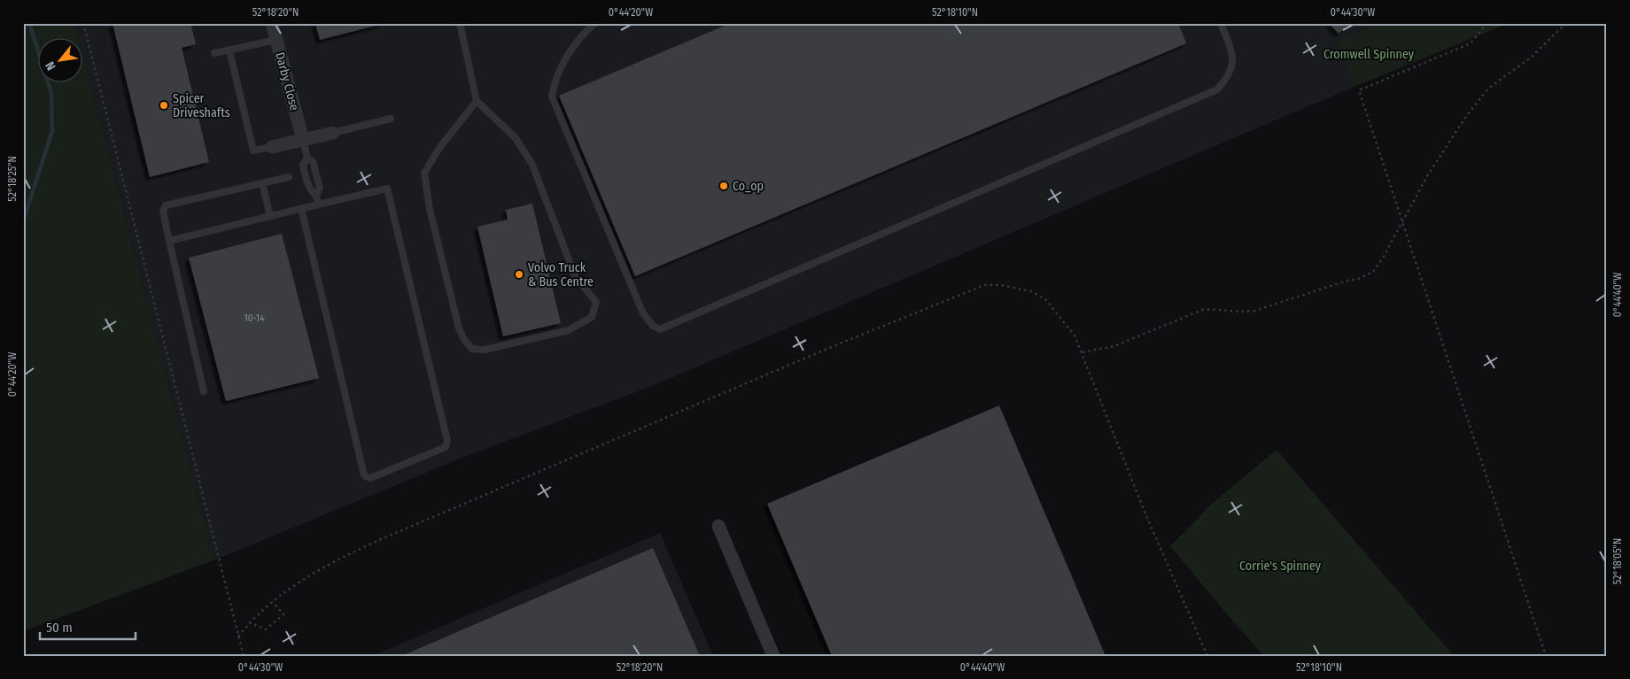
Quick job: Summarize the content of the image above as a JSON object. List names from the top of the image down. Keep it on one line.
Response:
{"streets":{"street":["Darby Close"]},"parks":["Cromwell Spinney","Corrie's Spinney"],"places":["Spicer Driveshafts","Co_op","Volvo Truck & Bus Centre"],"house_numbers":["10-14"],"scale_bar":"50 m","north":"bottom left","coordinates":["52°18'20\"N","0°44'20\"W","52°18'10\"N","0°44'30\"W","52°18'25\"N","0°44'40\"W","52°18'05\"N"]}
